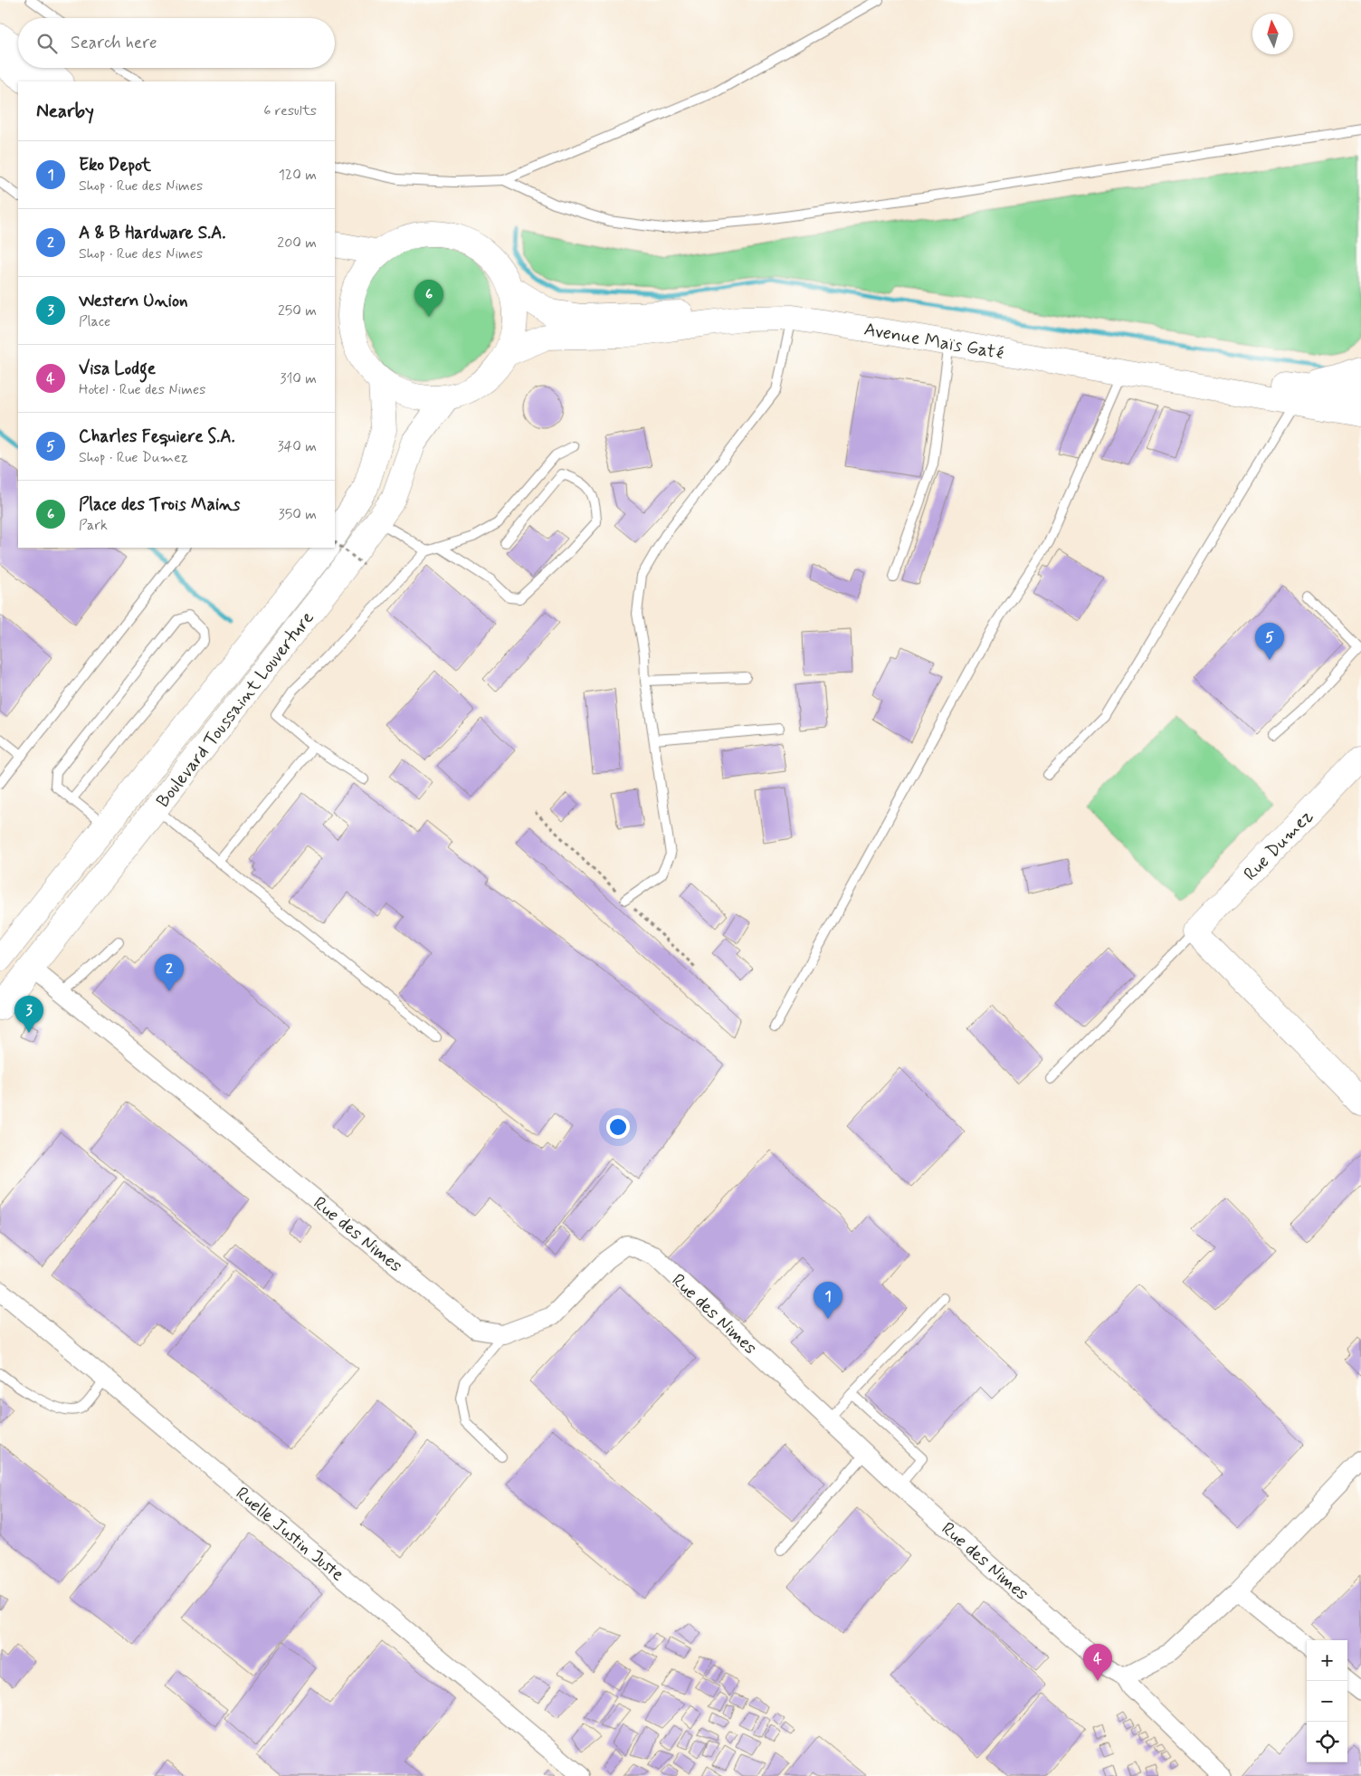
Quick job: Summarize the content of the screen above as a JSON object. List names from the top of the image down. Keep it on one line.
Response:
{"streets":{"main road":["Avenue Maïs Gaté","Boulevard Toussaint Louverture","Rue Dumez"],"street":["Rue des Nimes","Ruelle Justin Juste"]},"crossings":[["Boulevard Toussaint Louverture","Rue des Nimes"]],"north":"top","page":{"search":"Search here","heading":["Nearby","6 results"],"list":[{"mark":"1","name":"Eko Depot","note":"Shop · Rue des Nimes","value":"120 m"},{"mark":"2","name":"A & B Hardware S.A.","note":"Shop · Rue des Nimes","value":"200 m"},{"mark":"3","name":"Western Union","note":"Place","value":"250 m"},{"mark":"4","name":"Visa Lodge","note":"Hotel · Rue des Nimes","value":"310 m"},{"mark":"5","name":"Charles Fequiere S.A.","note":"Shop · Rue Dumez","value":"340 m"},{"mark":"6","name":"Place des Trois Mains","note":"Park","value":"350 m"}],"pins":["6","5","2","3","1","4"],"map_buttons":["+","−"]}}
